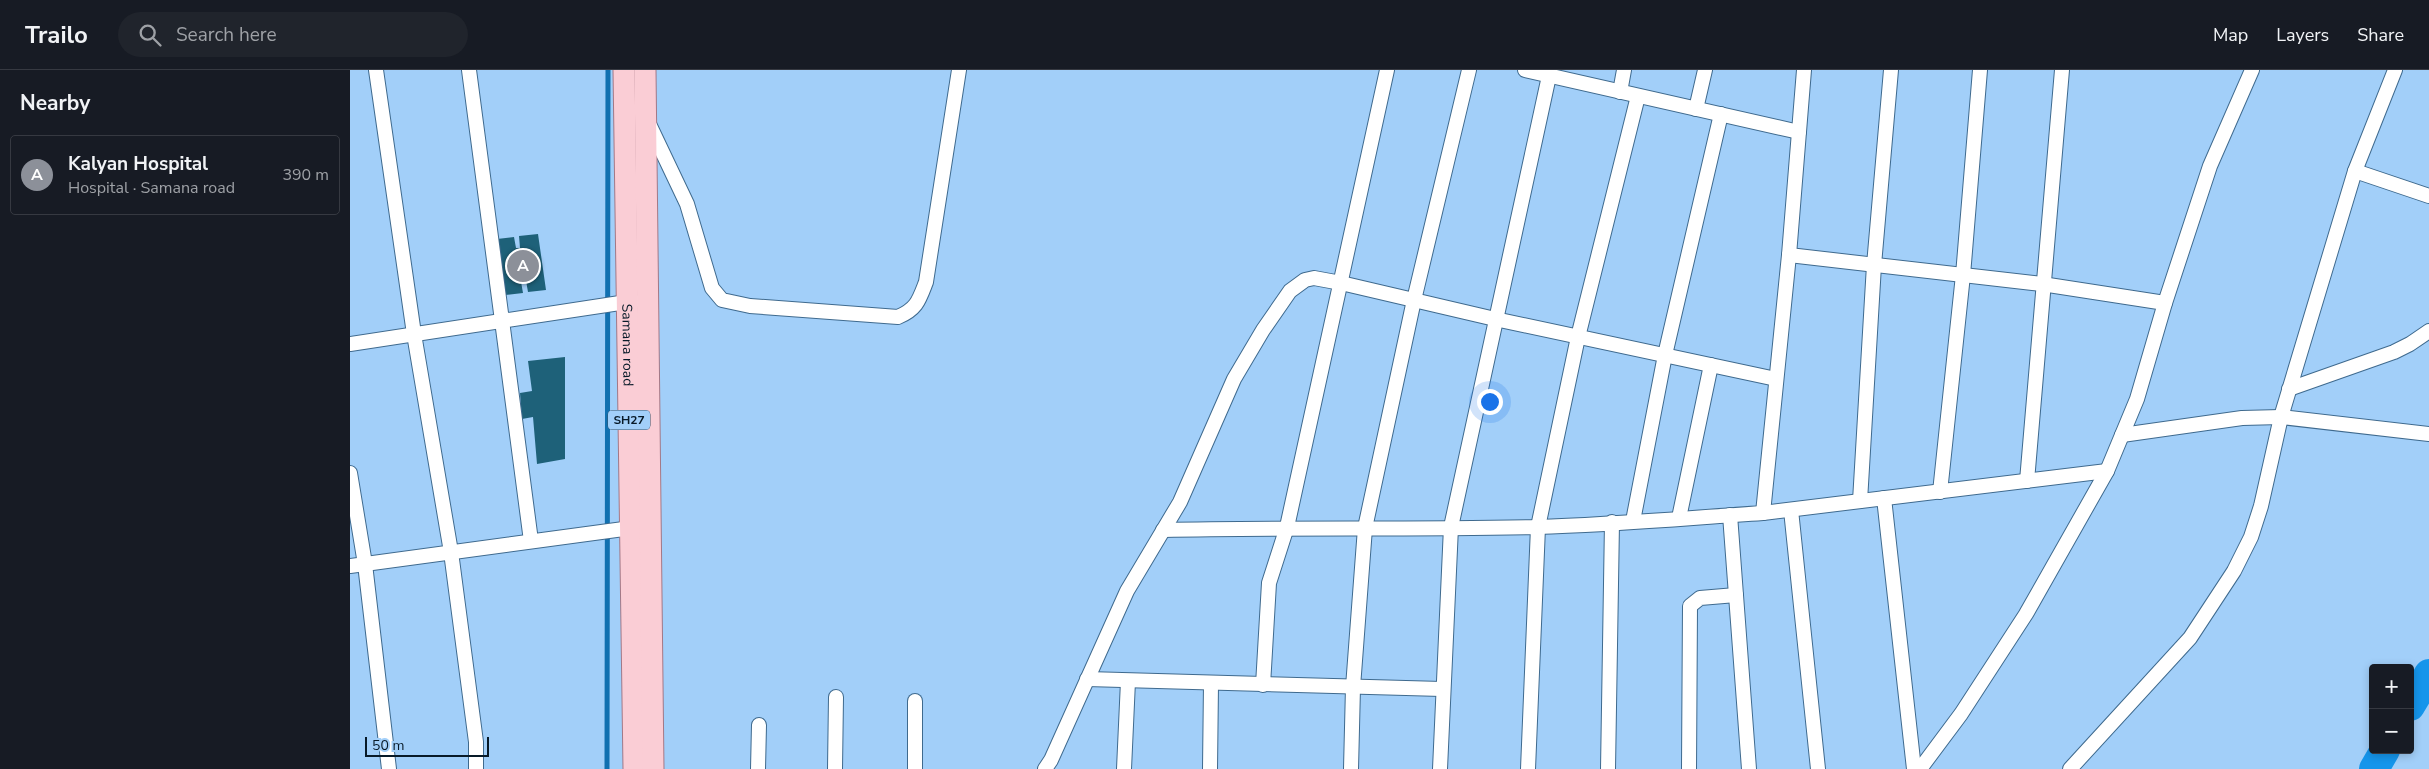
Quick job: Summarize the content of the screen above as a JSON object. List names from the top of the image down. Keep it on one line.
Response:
{"streets":{"main road":["Samana road","SH27"]},"scale_bar":"50 m","page":{"header":"Trailo","search":"Search here","nav":["Map","Layers","Share"],"heading":"Nearby","list":[{"mark":"A","name":"Kalyan Hospital","note":"Hospital · Samana road","value":"390 m"}],"pins":"A","map_buttons":["+","−"],"scale":"50 m"}}
